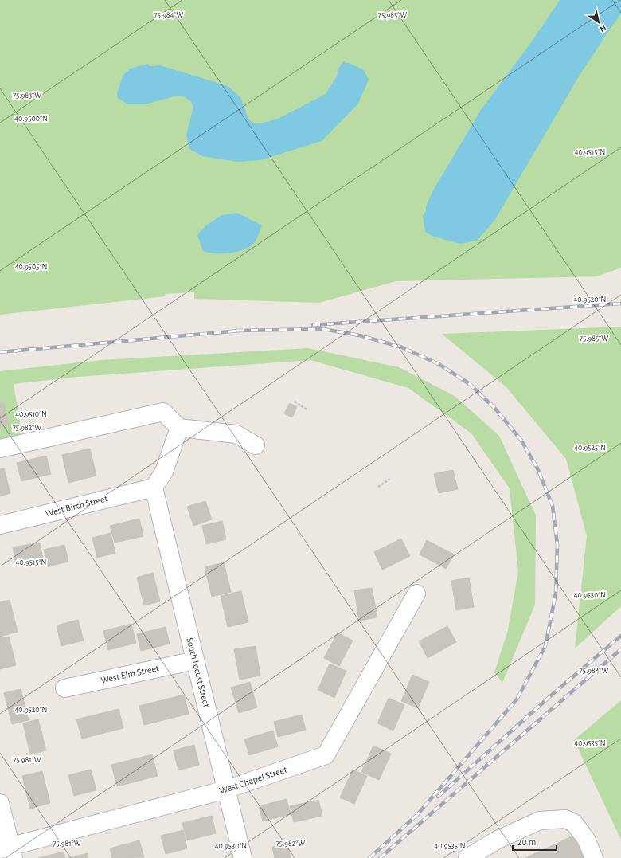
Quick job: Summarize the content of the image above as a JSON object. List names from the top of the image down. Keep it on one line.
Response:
{"streets":{"street":["West Birch Street","South Locust Street","West Elm Street","West Chapel Street"]},"crossings":[["West Birch Street","South Locust Street"],["South Locust Street","West Elm Street"],["South Locust Street","West Chapel Street"]],"scale_bar":"20 m","north":"bottom right","coordinates":["75.985°W","75.984°W","75.983°W","40.9500°N","40.9515°N","40.9505°N","40.9520°N","40.9510°N","75.982°W","40.9525°N","40.9530°N","40.9535°N","75.981°W"]}
